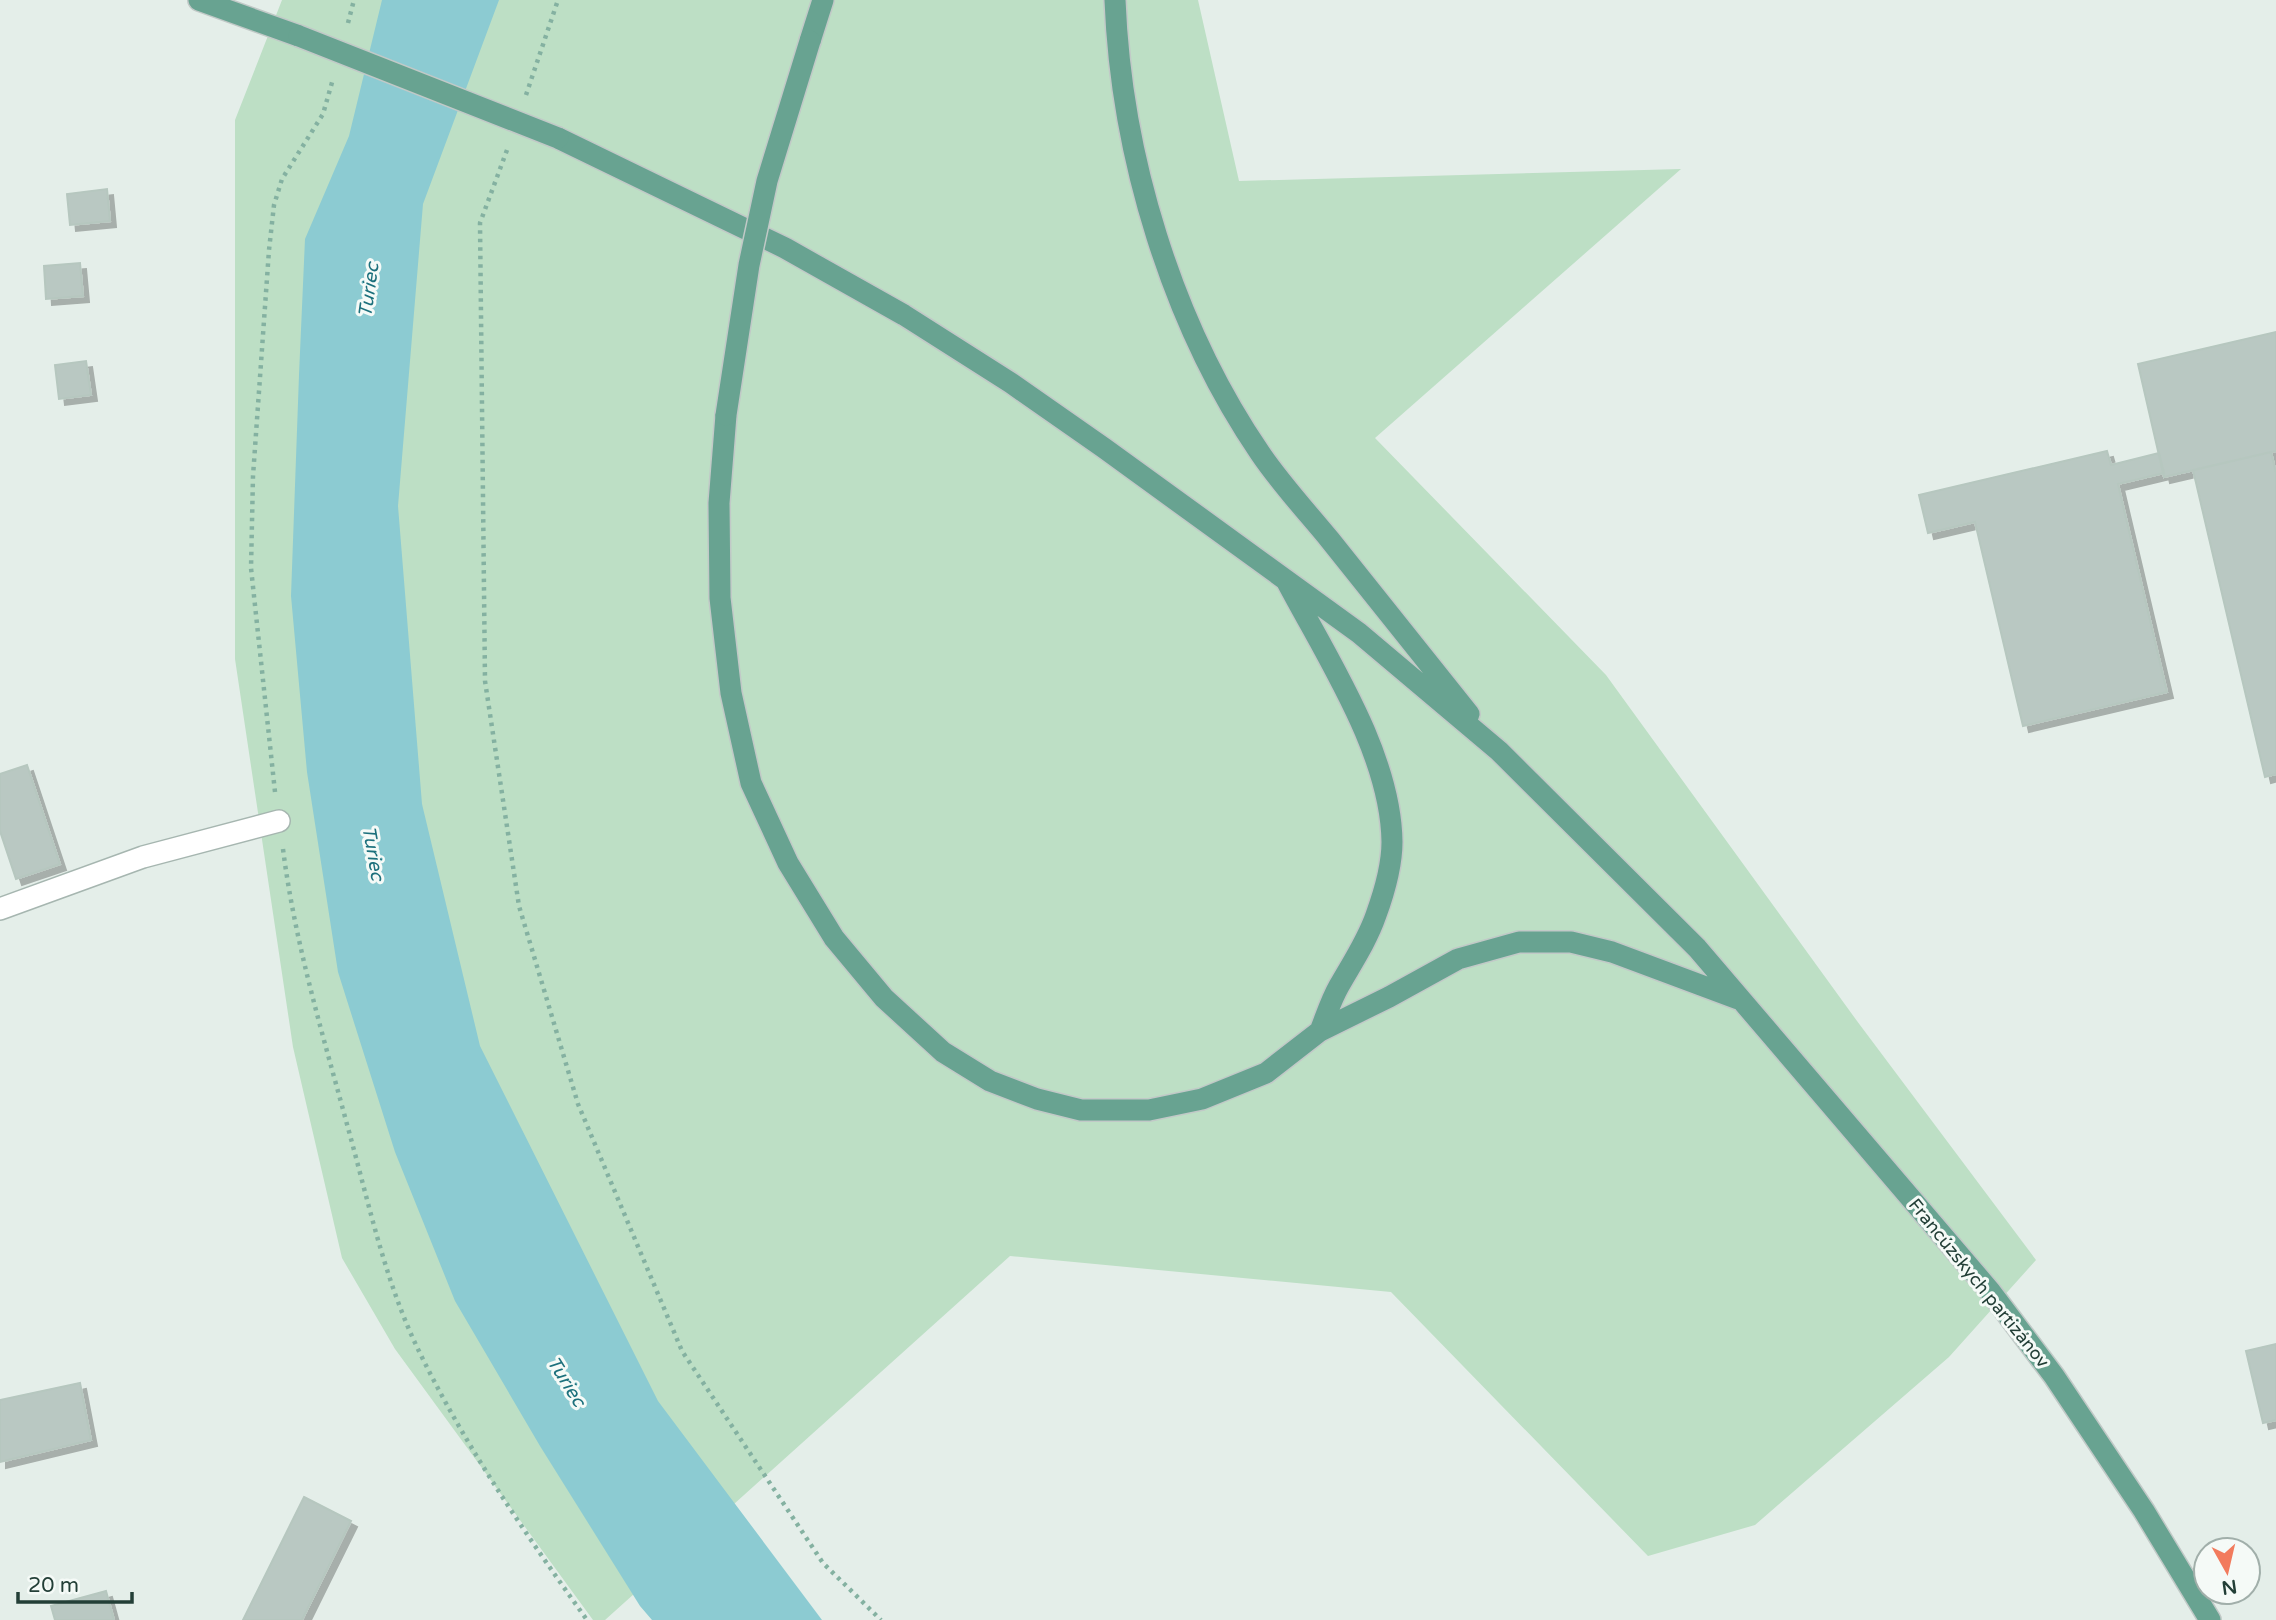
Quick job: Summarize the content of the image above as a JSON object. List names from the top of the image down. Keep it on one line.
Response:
{"streets":{"main road":["Francúzskych partizánov"]},"water":["Turiec"],"scale_bar":"20 m","north":"bottom"}
